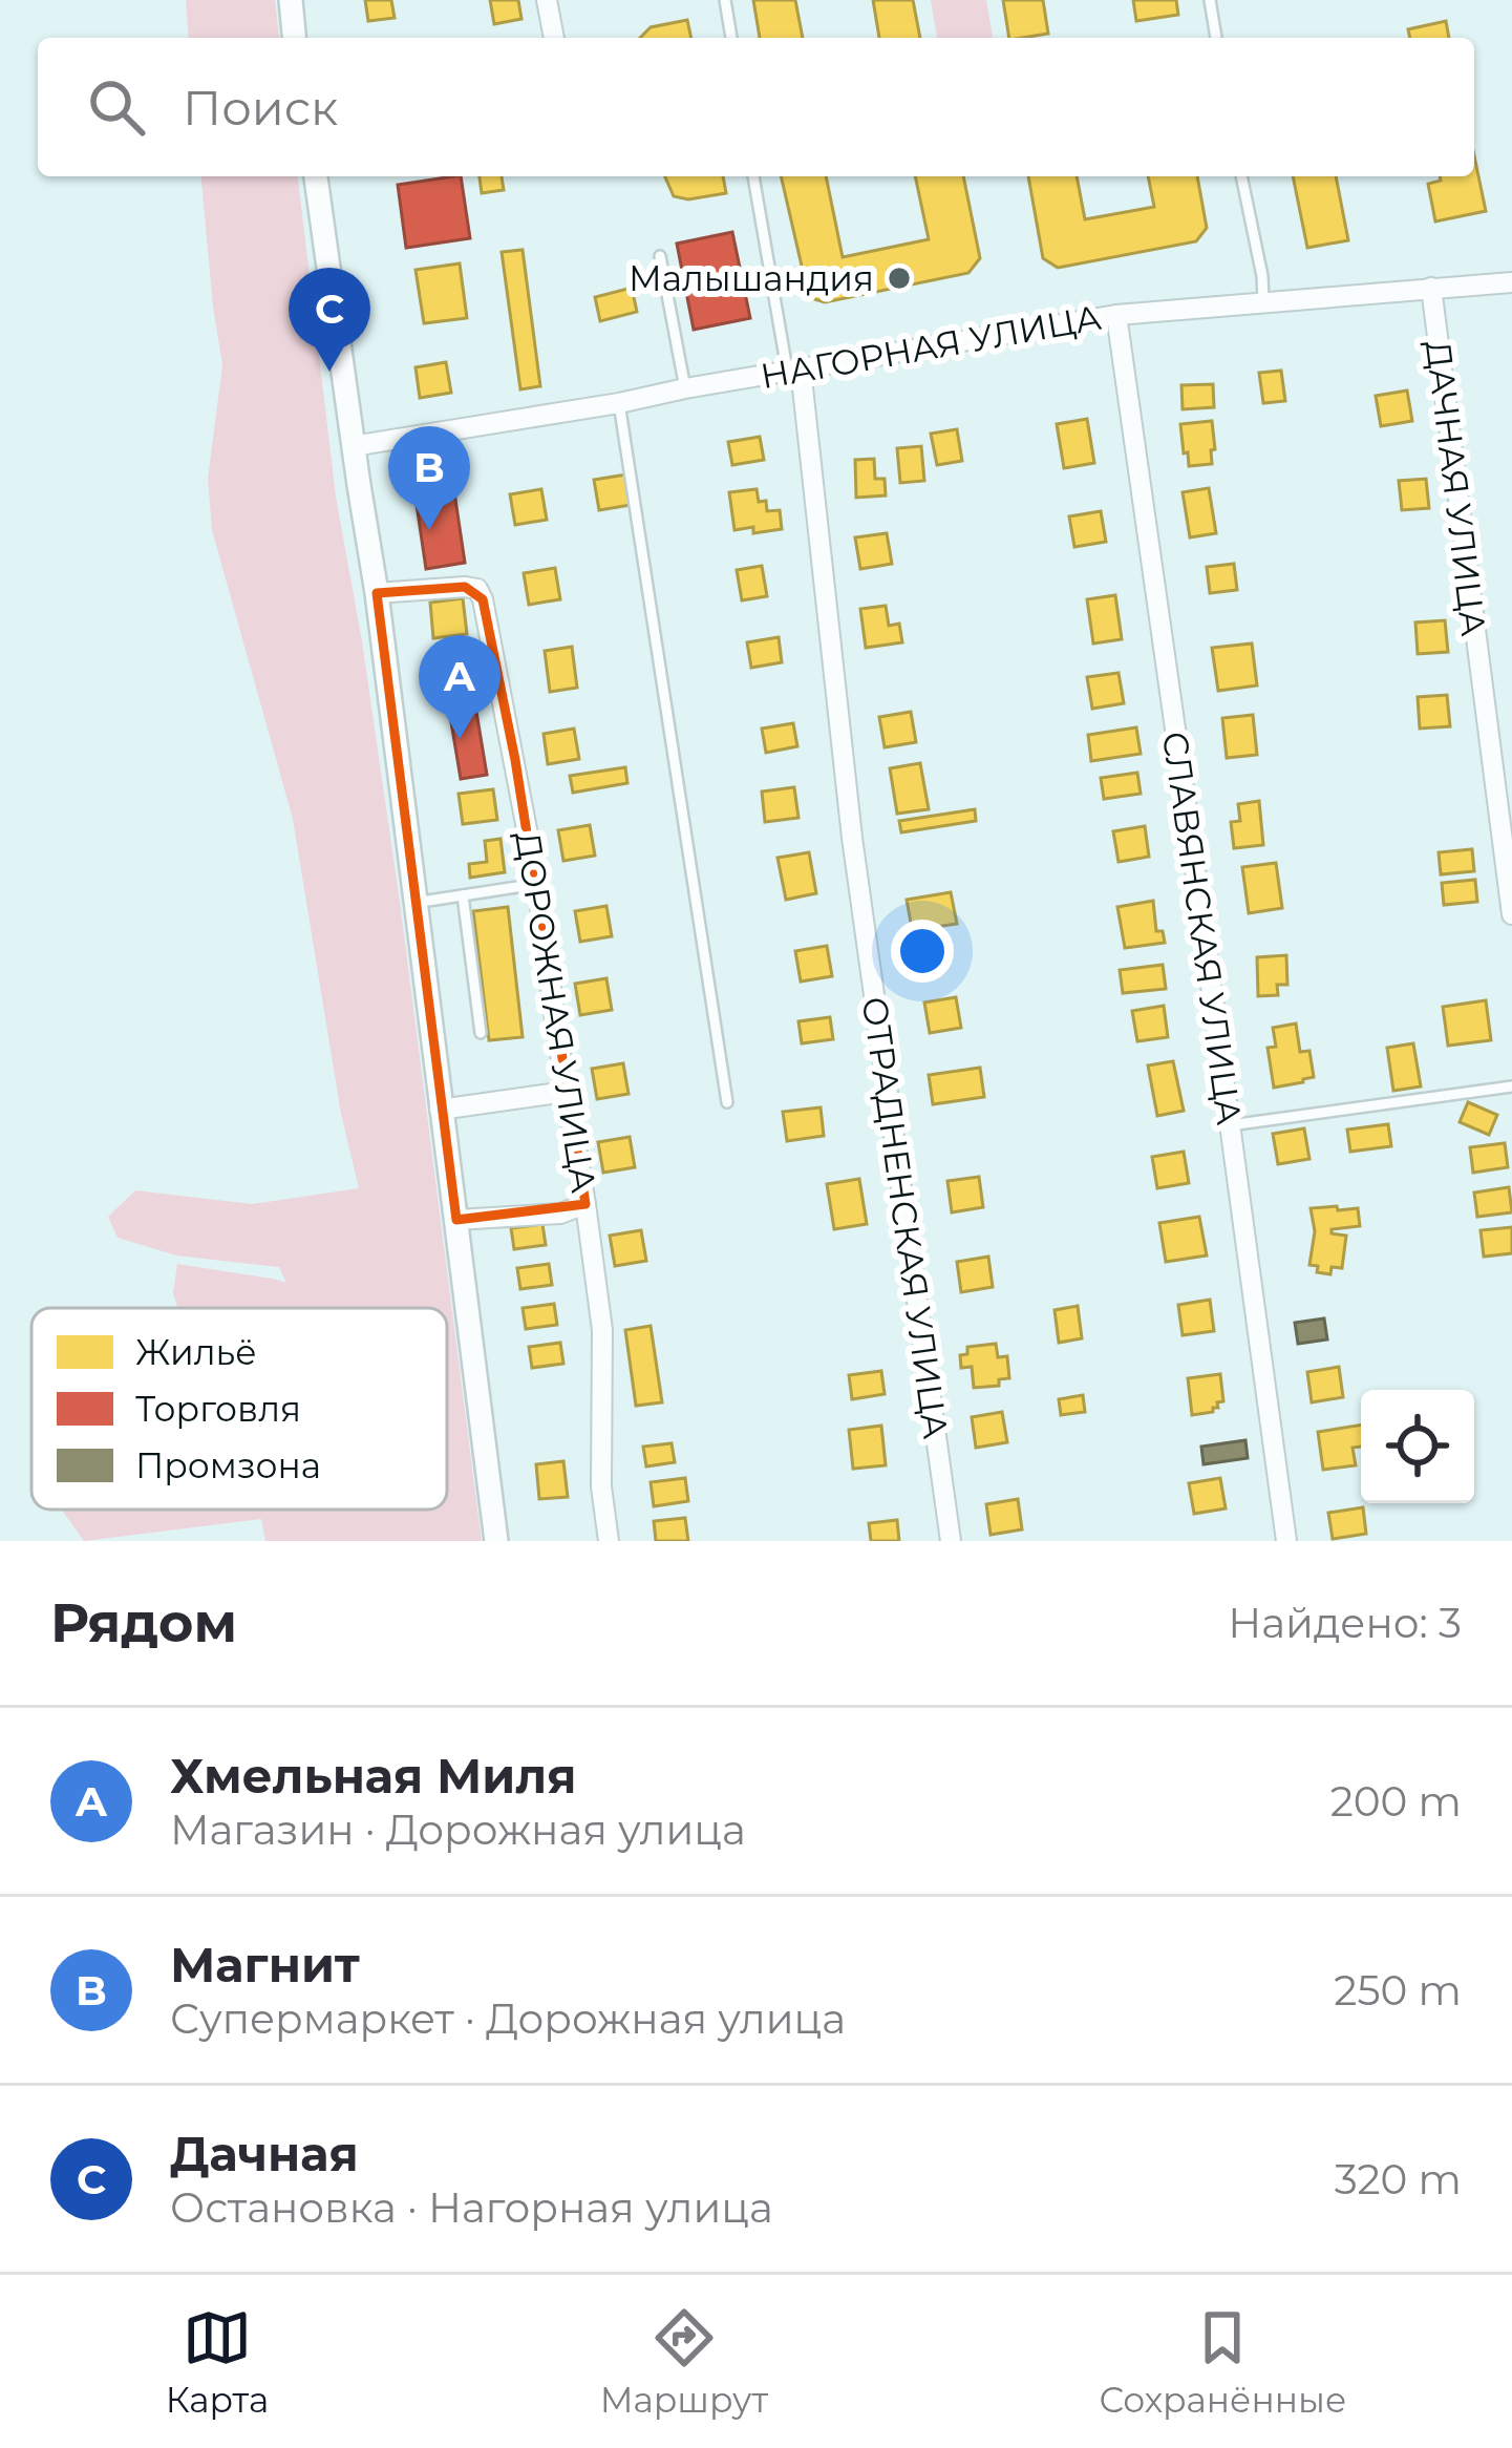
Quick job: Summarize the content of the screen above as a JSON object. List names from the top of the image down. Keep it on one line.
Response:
{"streets":{"street":["НАГОРНАЯ УЛИЦА","ДАЧНАЯ УЛИЦА","СЛАВЯНСКАЯ УЛИЦА","ДОРОЖНАЯ УЛИЦА","ОТРАДНЕНСКАЯ УЛИЦА"]},"crossings":[["НАГОРНАЯ УЛИЦА","ДАЧНАЯ УЛИЦА"],["НАГОРНАЯ УЛИЦА","СЛАВЯНСКАЯ УЛИЦА"],["НАГОРНАЯ УЛИЦА","ОТРАДНЕНСКАЯ УЛИЦА"]],"places":["Малышандия"],"legend":["Жильё","Торговля","Промзона"],"page":{"search":"Поиск","pins":["C","B","A"],"heading":["Рядом","Найдено: 3"],"list":[{"mark":"A","name":"Хмельная Миля","note":"Магазин · Дорожная улица","value":"200 m"},{"mark":"B","name":"Магнит","note":"Супермаркет · Дорожная улица","value":"250 m"},{"mark":"C","name":"Дачная","note":"Остановка · Нагорная улица","value":"320 m"}],"nav":["Карта","Маршрут","Сохранённые"]}}
